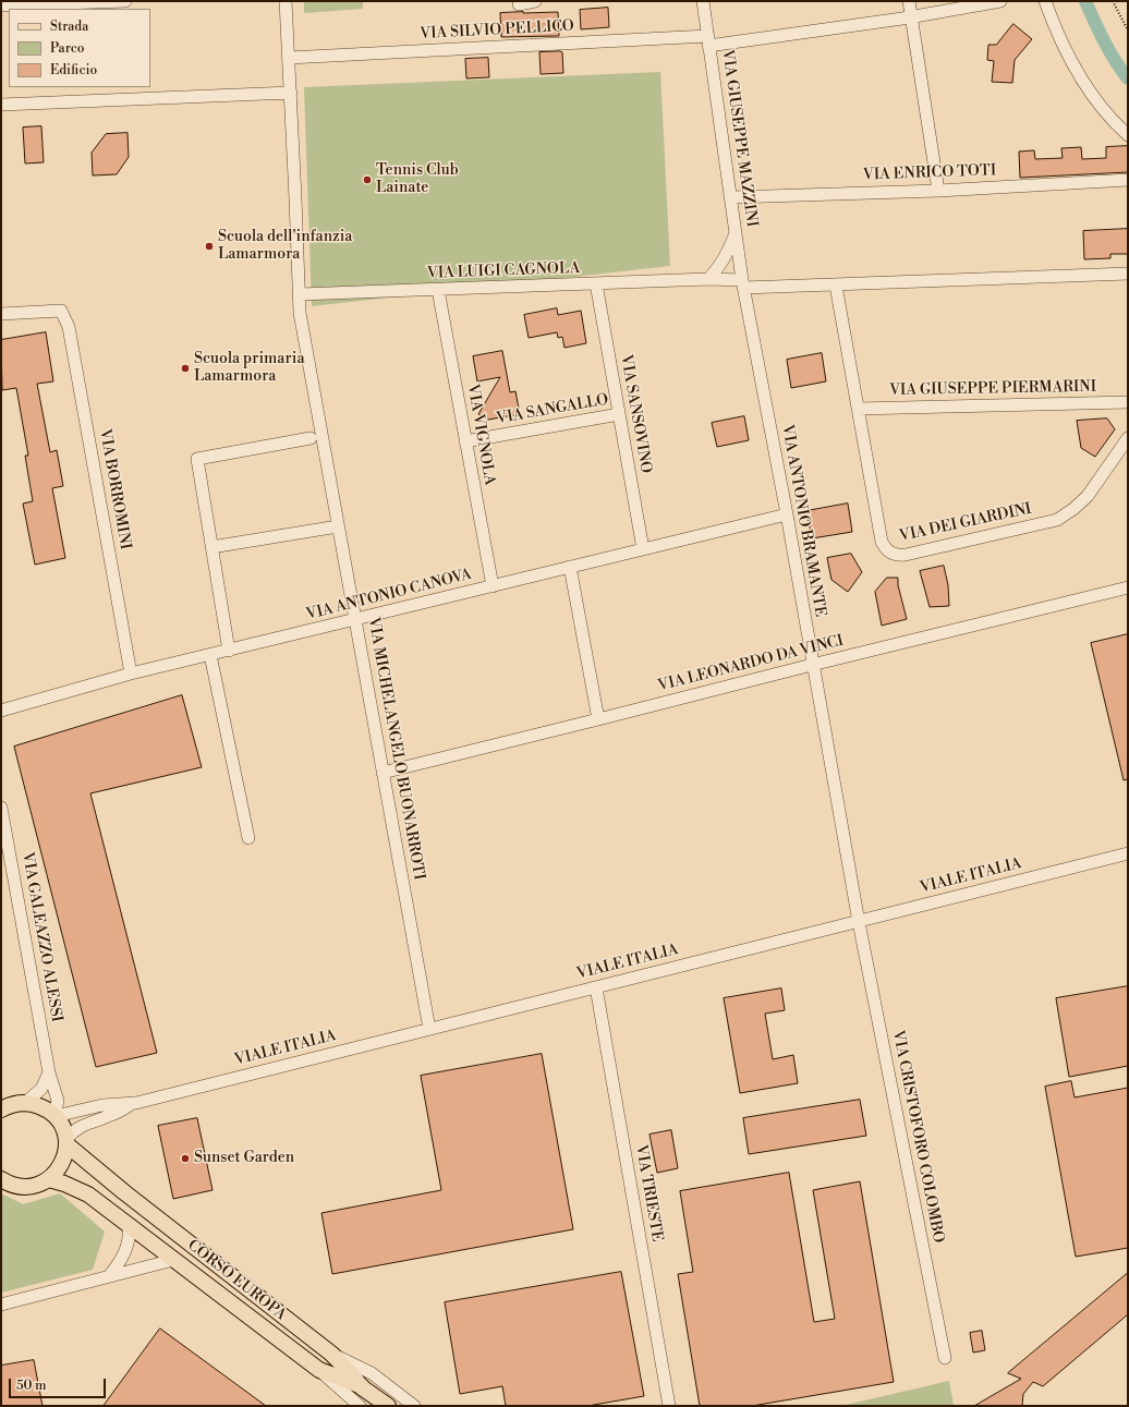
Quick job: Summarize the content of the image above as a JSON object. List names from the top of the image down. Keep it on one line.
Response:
{"streets":{"main road":["CORSO EUROPA"],"street":["VIA SILVIO PELLICO","VIA GIUSEPPE MAZZINI","VIA ENRICO TOTI","VIA LUIGI CAGNOLA","VIA GIUSEPPE PIERMARINI","VIA SANGALLO","VIA SANSOVINO","VIA VIGNOLA","VIA BORROMINI","VIA ANTONIO BRAMANTE","VIA DEI GIARDINI","VIA ANTONIO CANOVA","VIA LEONARDO DA VINCI","VIA MICHELANGELO BUONARROTI","VIALE ITALIA","VIA GALEAZZO ALESSI","VIA CRISTOFORO COLOMBO","VIA TRIESTE"]},"crossings":[["VIA SILVIO PELLICO","VIA GIUSEPPE MAZZINI"],["VIA SILVIO PELLICO","VIA MICHELANGELO BUONARROTI"],["VIA GIUSEPPE MAZZINI","VIA ENRICO TOTI"],["VIA GIUSEPPE MAZZINI","VIA LUIGI CAGNOLA"],["VIA GIUSEPPE MAZZINI","VIA ANTONIO BRAMANTE"],["VIA LUIGI CAGNOLA","VIA SANSOVINO"],["VIA LUIGI CAGNOLA","VIA VIGNOLA"],["VIA LUIGI CAGNOLA","VIA ANTONIO BRAMANTE"],["VIA LUIGI CAGNOLA","VIA DEI GIARDINI"],["VIA LUIGI CAGNOLA","VIA MICHELANGELO BUONARROTI"],["VIA GIUSEPPE PIERMARINI","VIA DEI GIARDINI"],["VIA SANGALLO","VIA SANSOVINO"],["VIA SANGALLO","VIA VIGNOLA"],["VIA SANSOVINO","VIA ANTONIO CANOVA"],["VIA VIGNOLA","VIA ANTONIO CANOVA"],["VIA BORROMINI","VIA ANTONIO CANOVA"],["VIA ANTONIO BRAMANTE","VIA ANTONIO CANOVA"],["VIA ANTONIO BRAMANTE","VIA LEONARDO DA VINCI"],["VIA ANTONIO BRAMANTE","VIALE ITALIA"],["VIA ANTONIO BRAMANTE","VIA CRISTOFORO COLOMBO"],["VIA ANTONIO CANOVA","VIA MICHELANGELO BUONARROTI"],["VIA LEONARDO DA VINCI","VIA MICHELANGELO BUONARROTI"],["VIA MICHELANGELO BUONARROTI","VIALE ITALIA"],["VIALE ITALIA","VIA GALEAZZO ALESSI"],["VIALE ITALIA","VIA CRISTOFORO COLOMBO"],["VIALE ITALIA","VIA TRIESTE"],["VIALE ITALIA","CORSO EUROPA"]],"places":["Tennis Club Lainate","Scuola dell'infanzia Lamarmora","Scuola primaria Lamarmora","Sunset Garden"],"legend":["Strada","Parco","Edificio"],"scale_bar":"50 m"}
